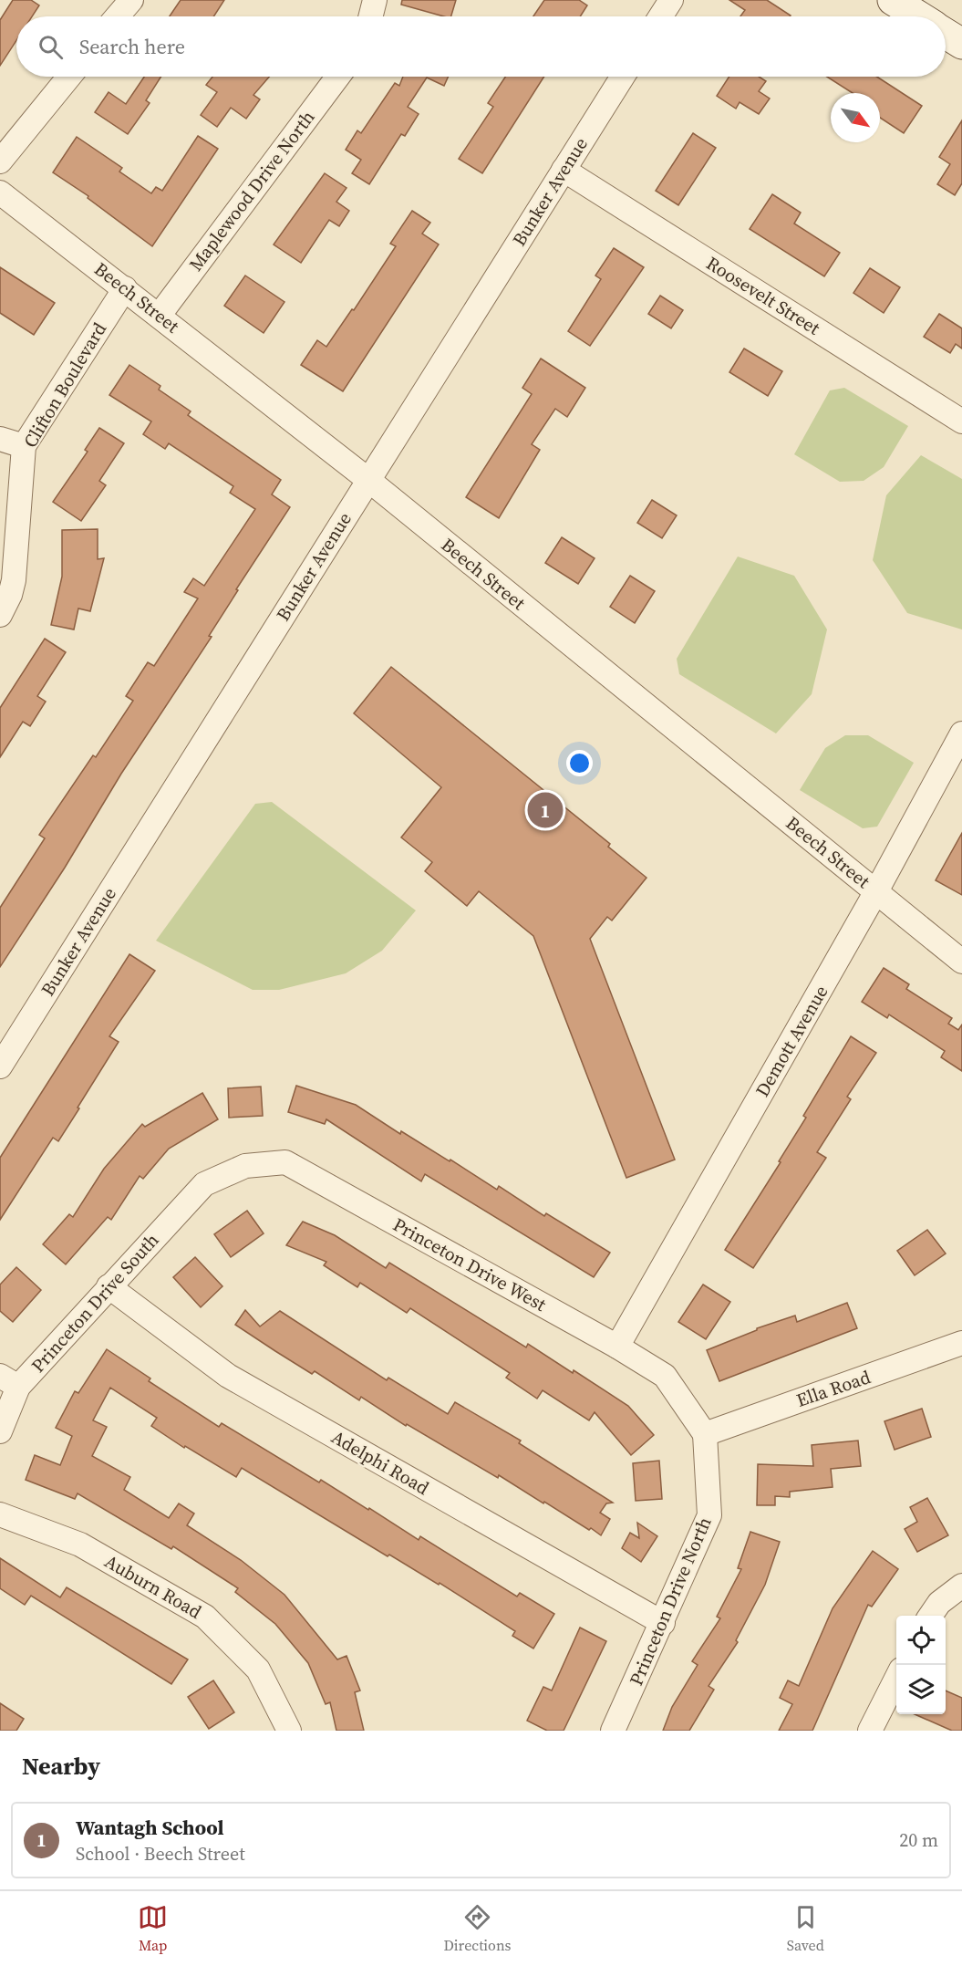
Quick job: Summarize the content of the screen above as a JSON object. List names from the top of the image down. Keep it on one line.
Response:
{"streets":{"street":["Maplewood Drive North","Bunker Avenue","Roosevelt Street","Beech Street","Clifton Boulevard","Demott Avenue","Princeton Drive West","Princeton Drive South","Ella Road","Adelphi Road","Auburn Road","Princeton Drive North"]},"crossings":[["Maplewood Drive North","Beech Street"],["Bunker Avenue","Roosevelt Street"],["Bunker Avenue","Beech Street"],["Beech Street","Clifton Boulevard"],["Beech Street","Demott Avenue"],["Demott Avenue","Princeton Drive West"],["Princeton Drive West","Princeton Drive South"],["Princeton Drive West","Ella Road"],["Princeton Drive West","Princeton Drive North"],["Princeton Drive South","Adelphi Road"],["Ella Road","Princeton Drive North"],["Adelphi Road","Princeton Drive North"]],"north":"bottom right","page":{"search":"Search here","pins":"1","heading":"Nearby","list":[{"mark":"1","name":"Wantagh School","note":"School · Beech Street","value":"20 m"}],"nav":["Map","Directions","Saved"]}}
